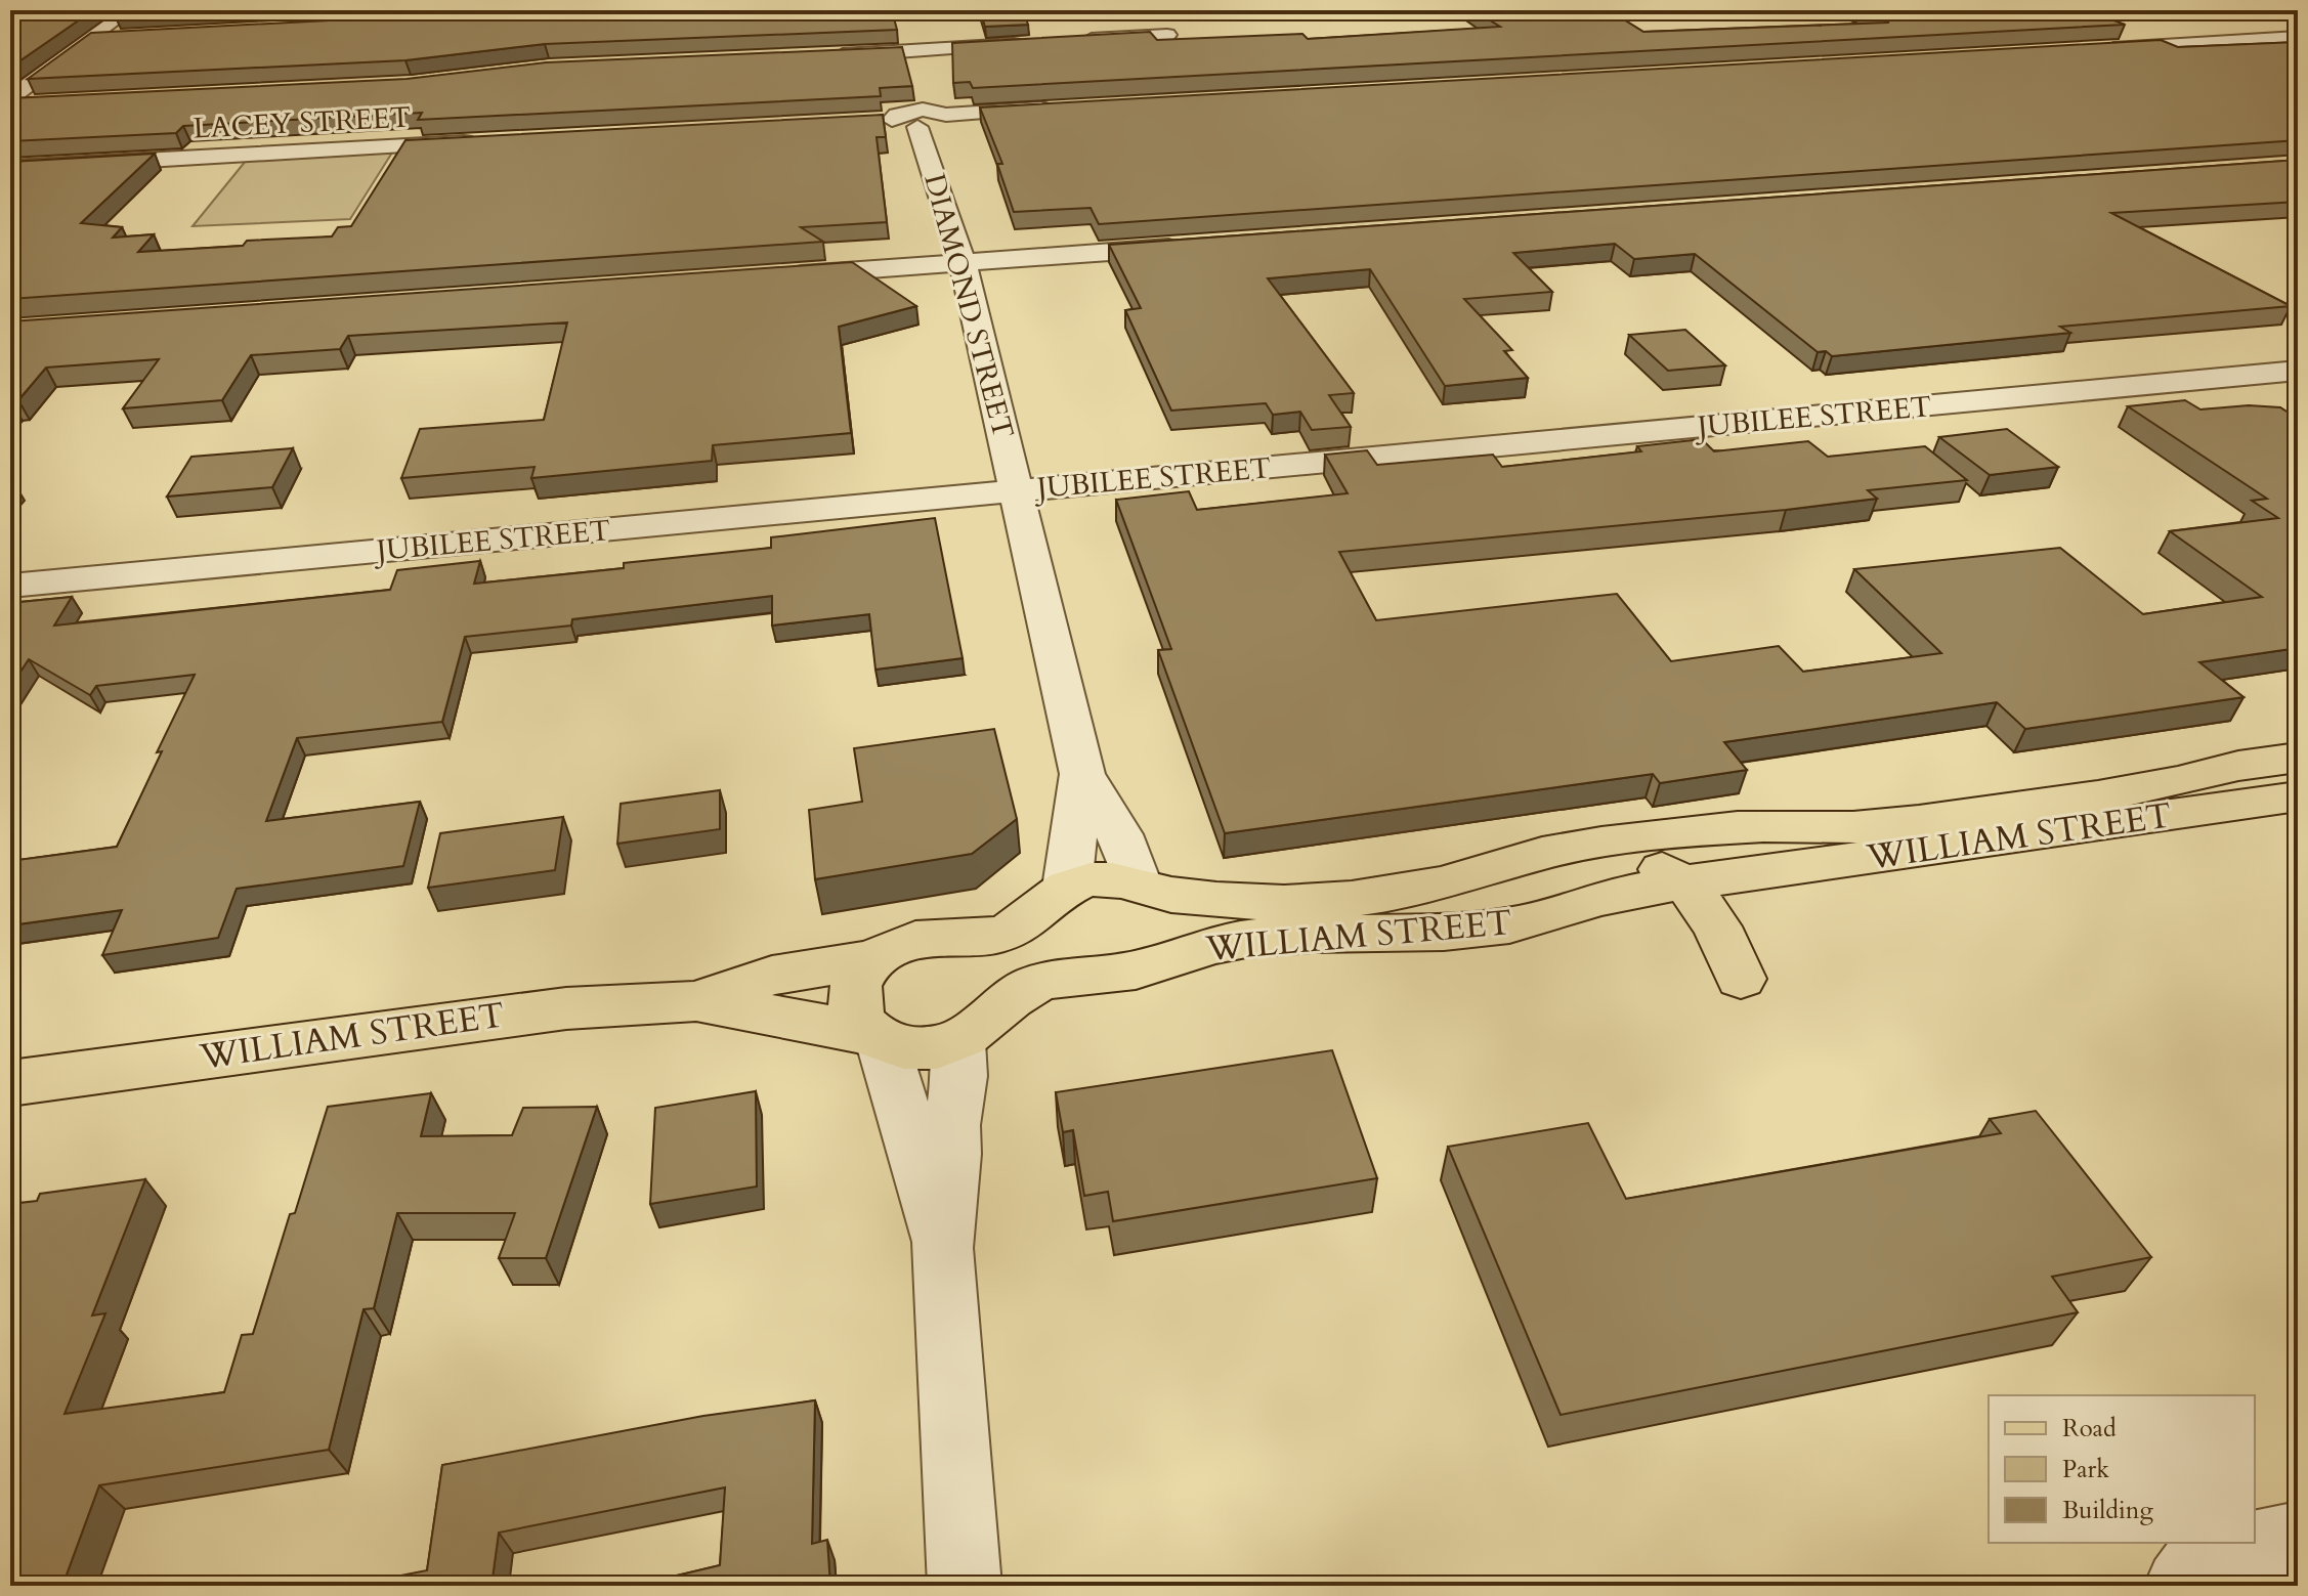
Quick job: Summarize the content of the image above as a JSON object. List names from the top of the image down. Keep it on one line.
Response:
{"streets":{"main road":["WILLIAM STREET"],"street":["LACEY STREET","DIAMOND STREET","JUBILEE STREET"]},"crossings":[["DIAMOND STREET","JUBILEE STREET"],["DIAMOND STREET","WILLIAM STREET"]],"legend":["Road","Park","Building"]}
